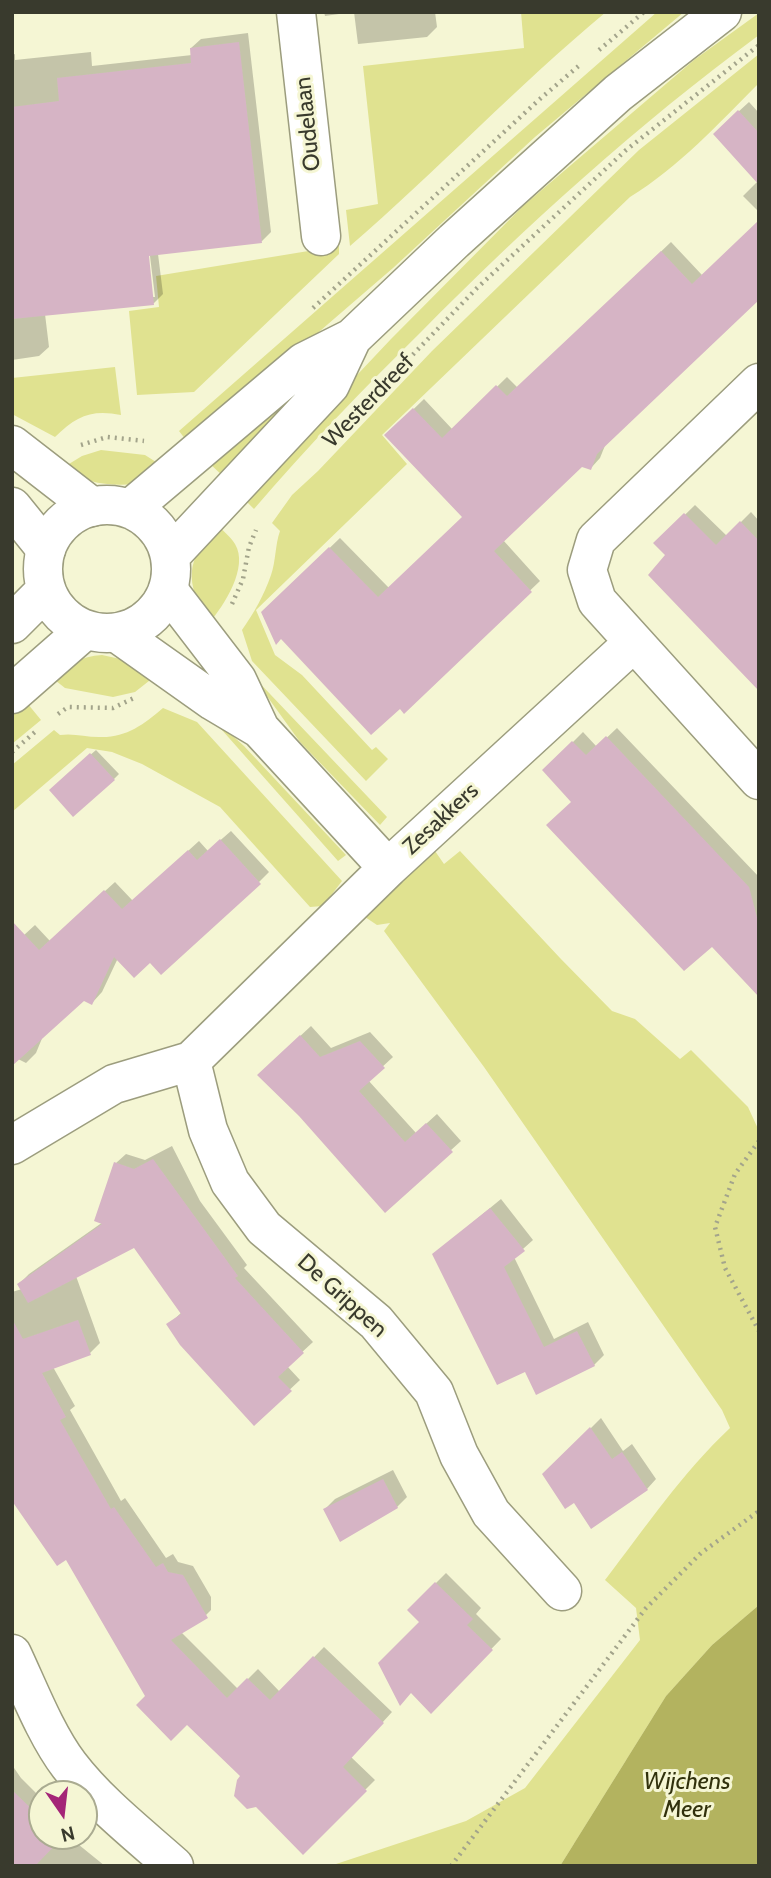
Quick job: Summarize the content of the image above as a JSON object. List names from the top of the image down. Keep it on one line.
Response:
{"streets":{"street":["Oudelaan","Westerdreef","Zesakkers","De Grippen"]},"crossings":[["Westerdreef","Zesakkers"]],"water":["Wijchens Meer"],"north":"bottom"}
